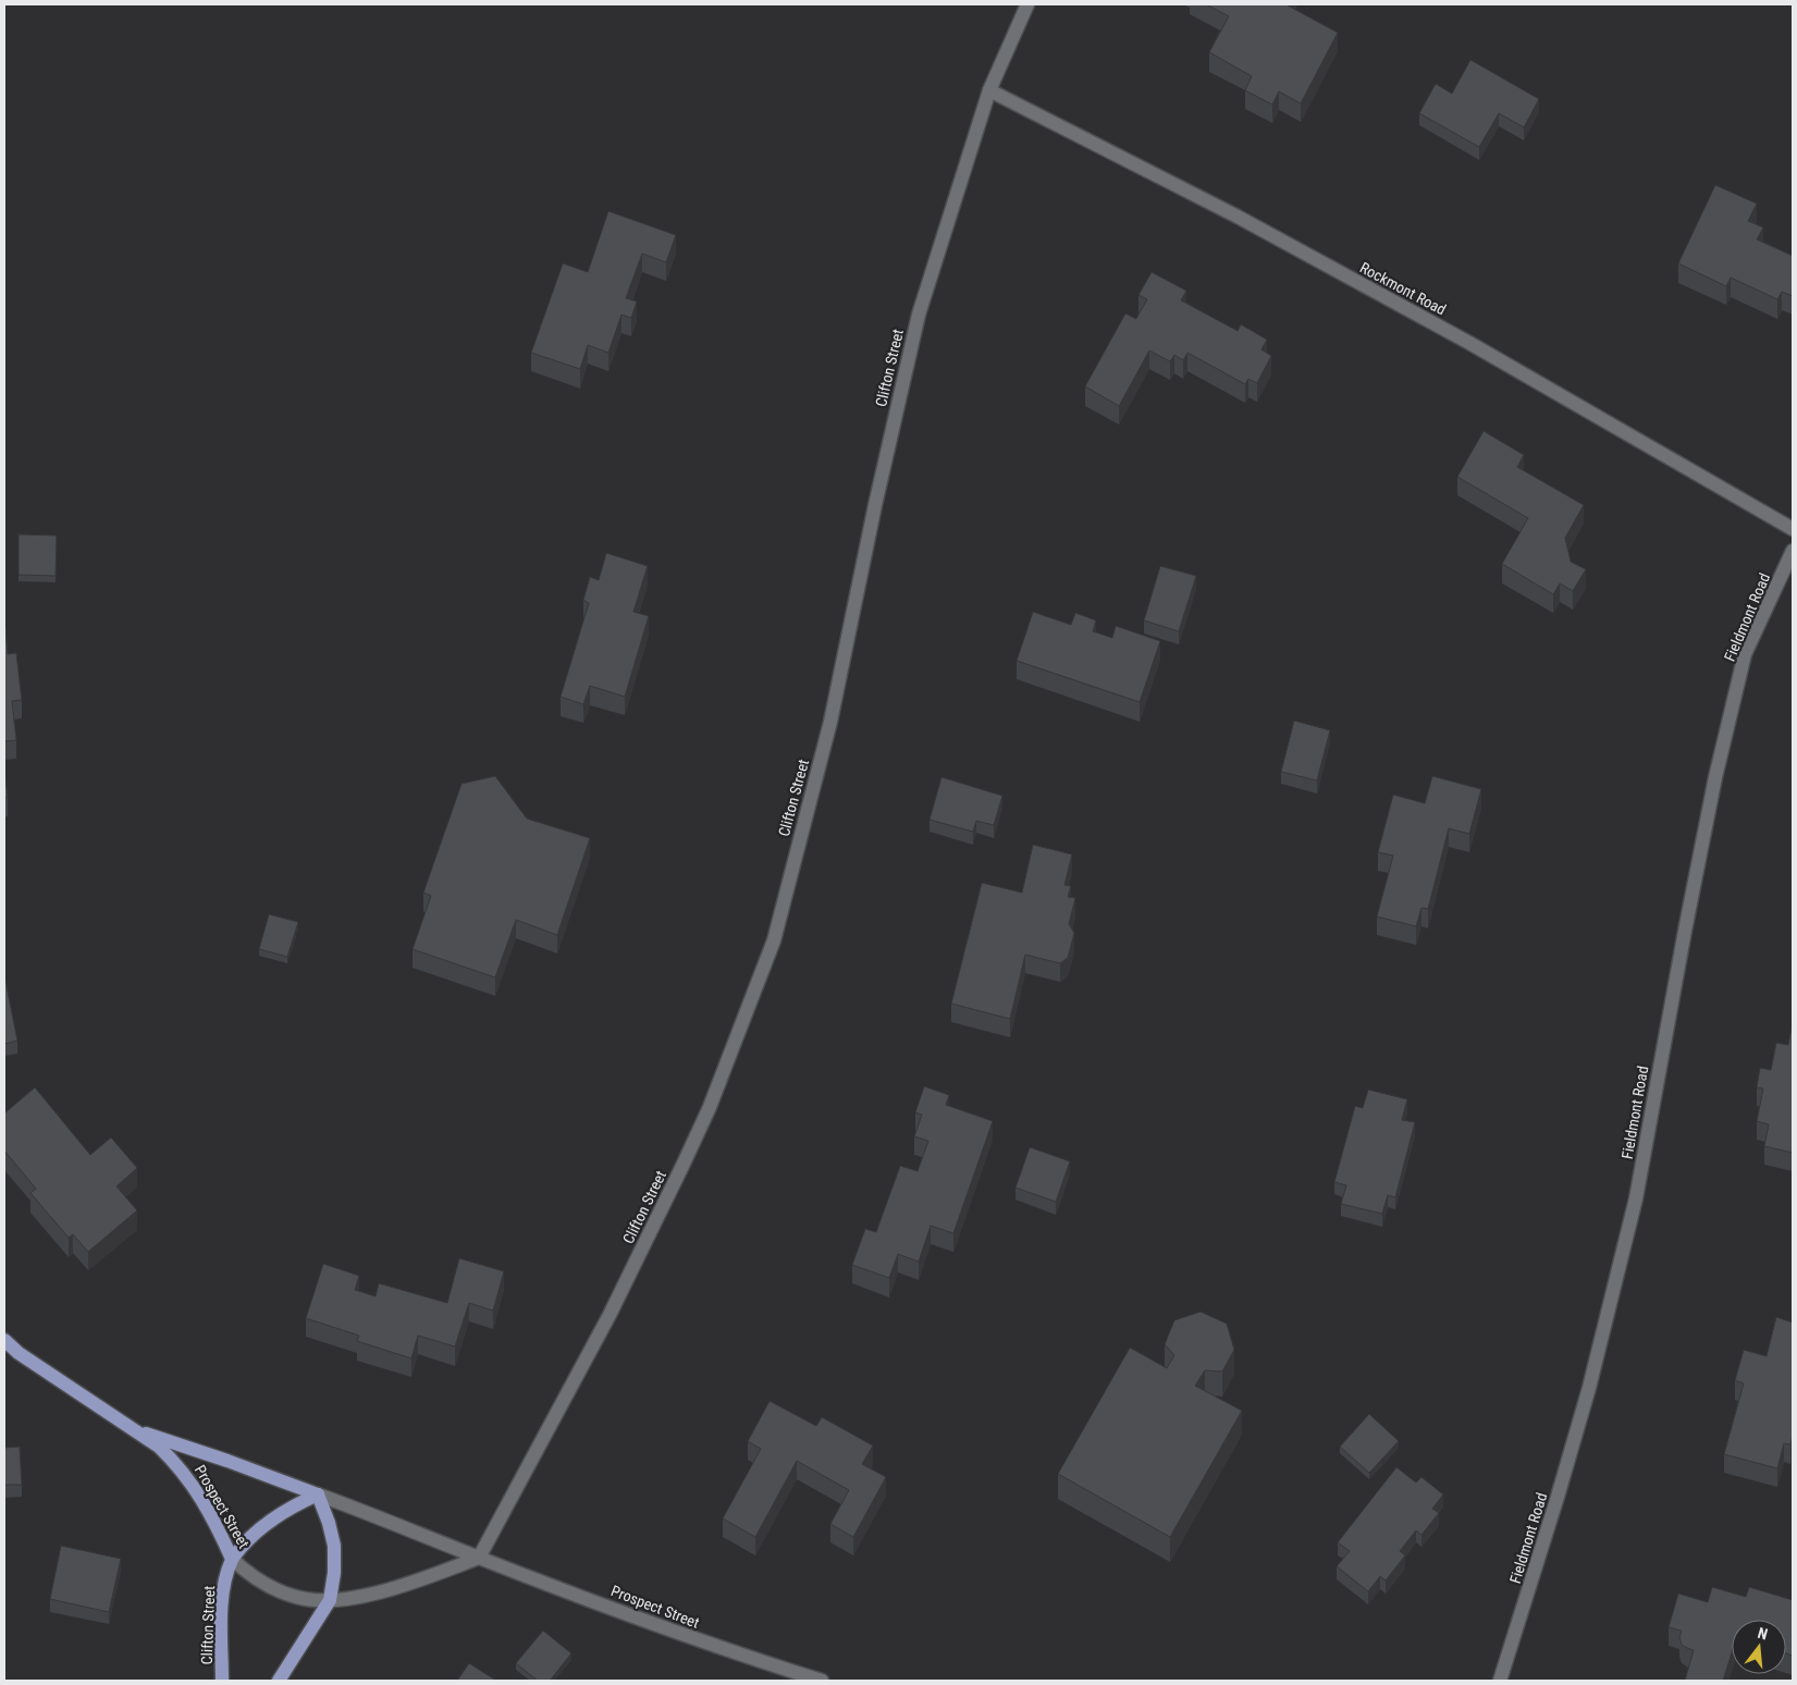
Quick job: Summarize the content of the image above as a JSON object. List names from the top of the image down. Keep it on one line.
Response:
{"streets":{"main road":["Clifton Street","Prospect Street"],"street":["Rockmont Road","Fieldmont Road"]},"crossings":[["Rockmont Road","Clifton Street"],["Clifton Street","Prospect Street"]],"north":"top"}
